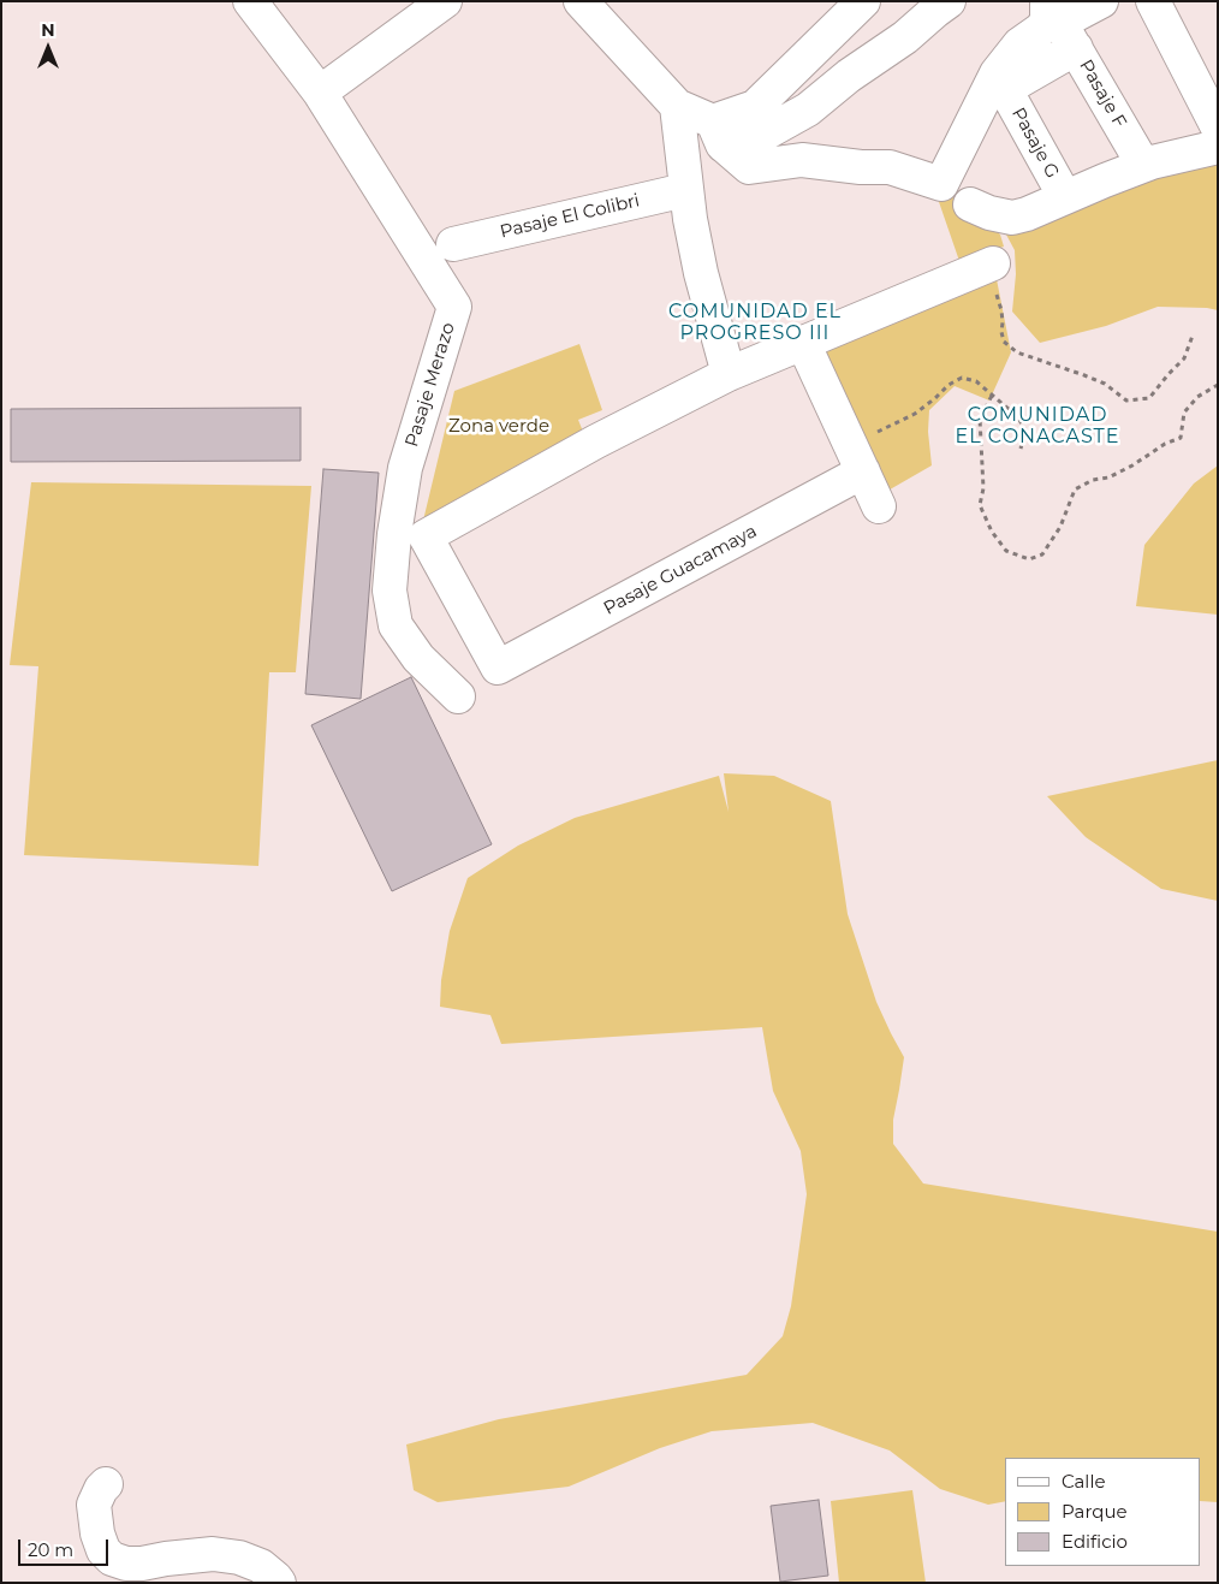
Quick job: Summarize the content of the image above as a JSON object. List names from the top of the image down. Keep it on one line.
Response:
{"streets":{"street":["Pasaje F","Pasaje G","Pasaje El Colibri","Pasaje Merazo","Pasaje Guacamaya"]},"crossings":[["Pasaje F","Pasaje G"]],"districts":["COMUNIDAD EL PROGRESO III","COMUNIDAD EL CONACASTE"],"parks":["Zona verde"],"legend":["Calle","Parque","Edificio"],"scale_bar":"20 m","north":"top"}
